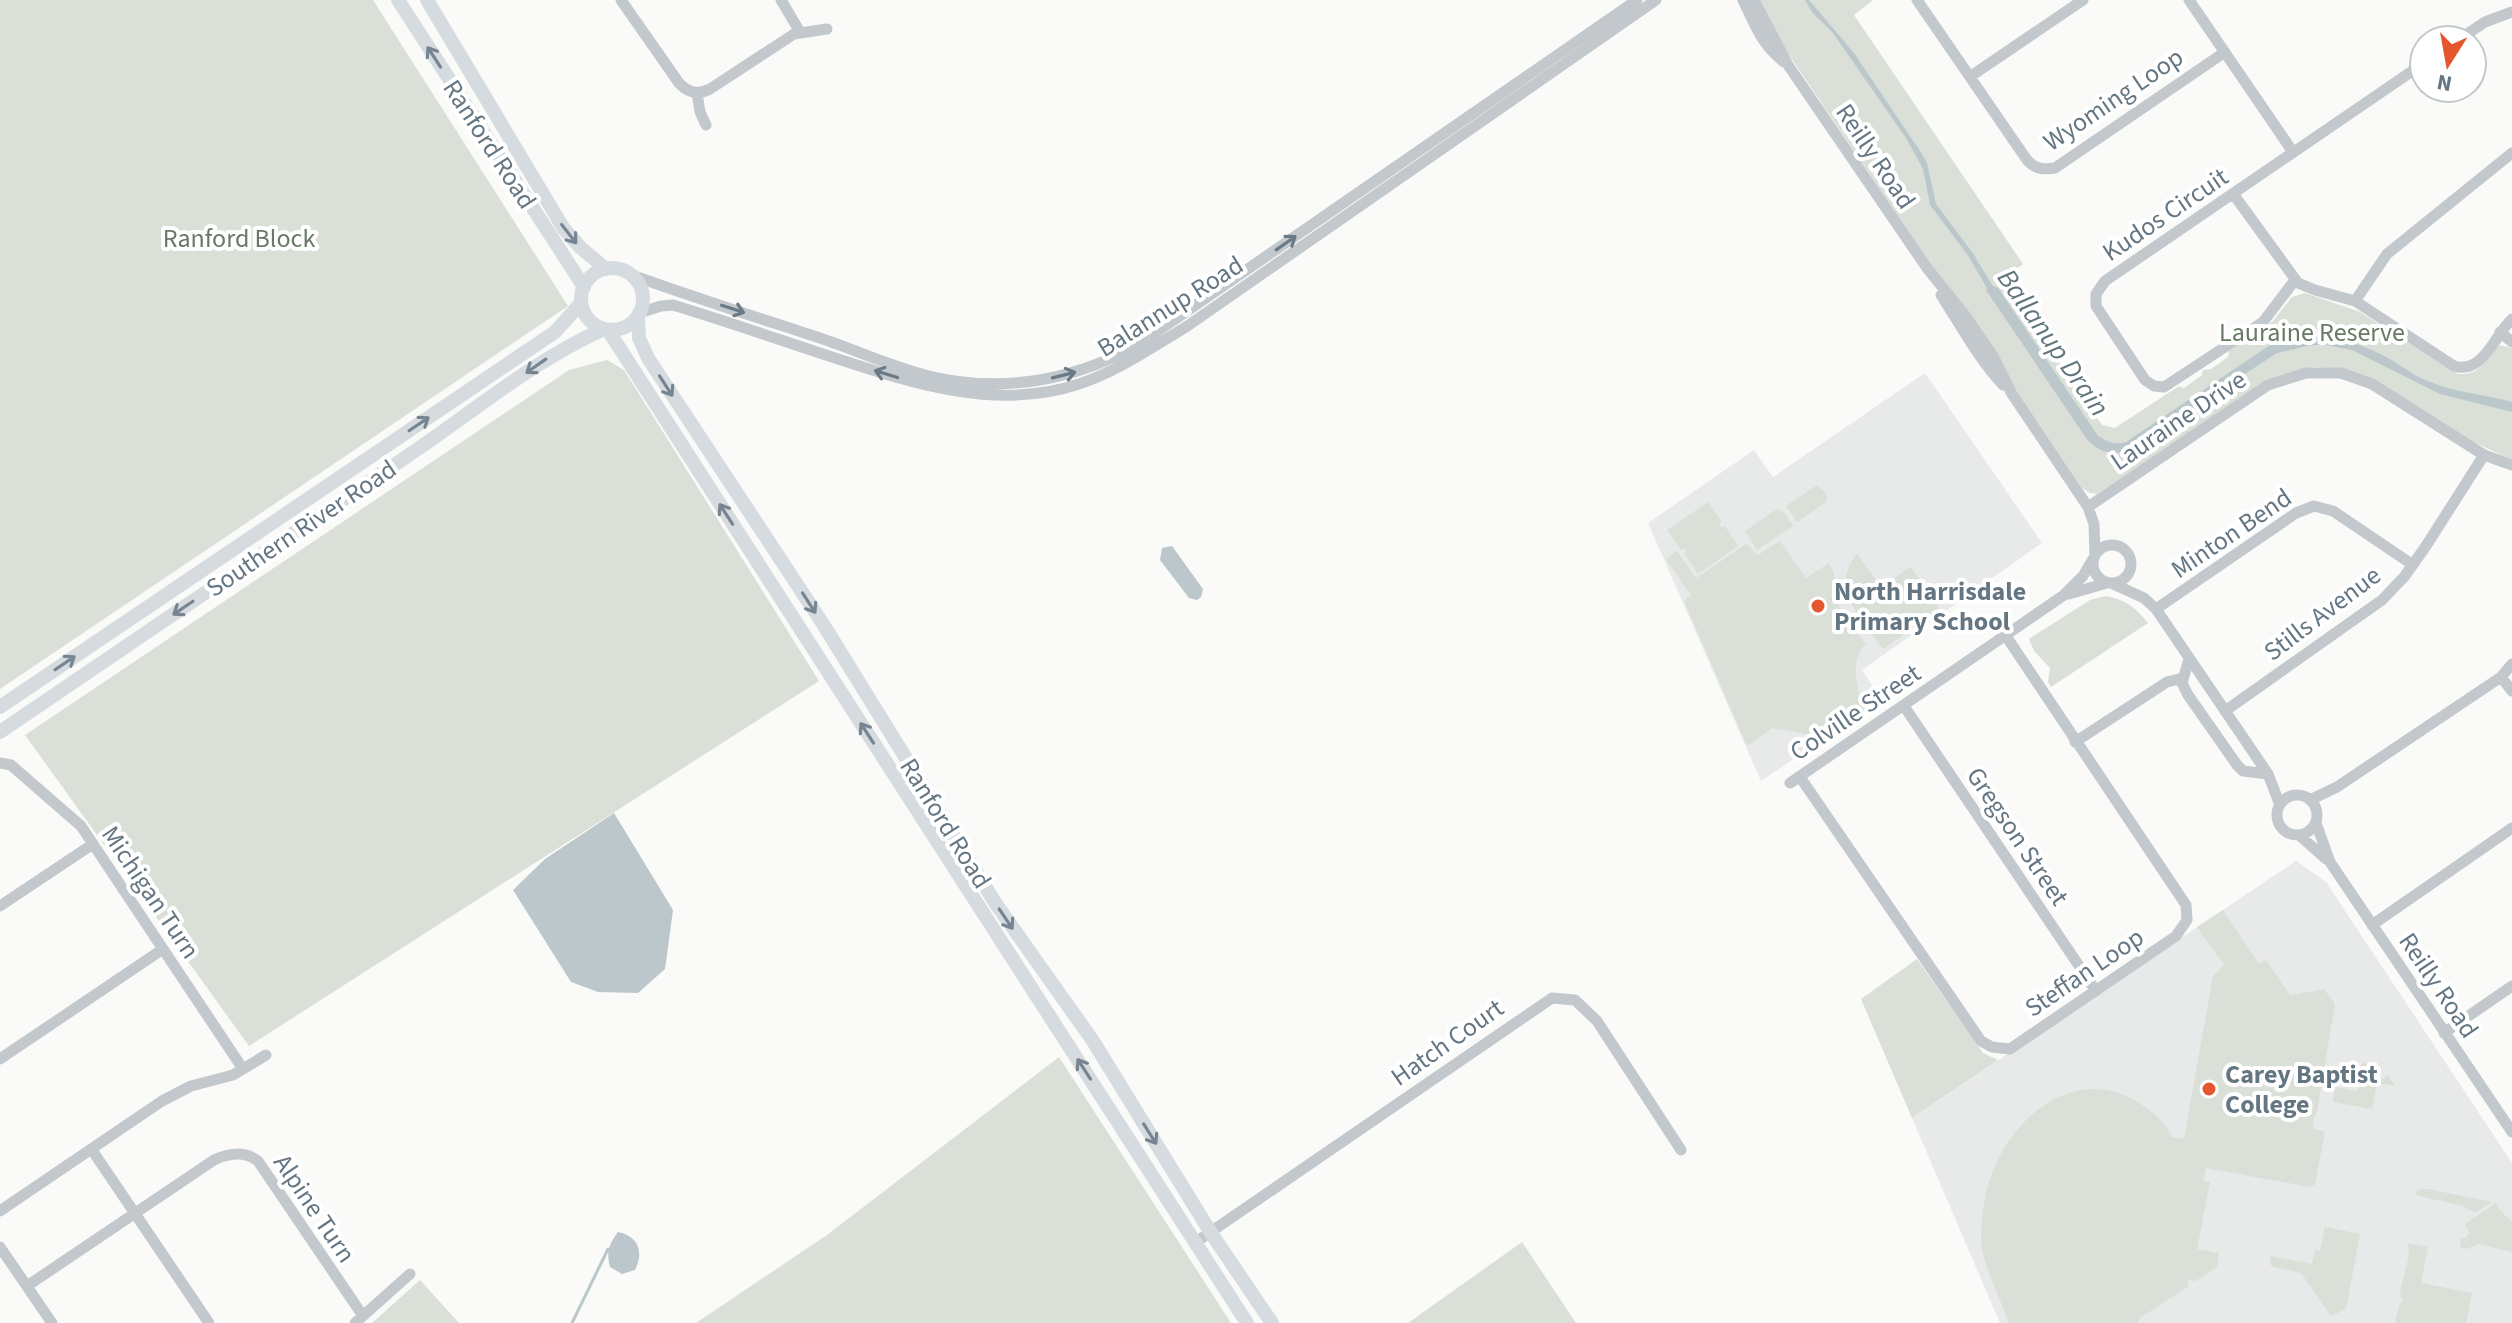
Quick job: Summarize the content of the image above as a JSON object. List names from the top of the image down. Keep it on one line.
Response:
{"streets":{"main road":["Ranford Road","Southern River Road"],"street":["Wyoming Loop","Reilly Road","Kudos Circuit","Balannup Road","Lauraine Drive","Minton Bend","Stills Avenue","Colville Street","Gregson Street","Michigan Turn","Steffan Loop","Hatch Court","Alpine Turn"]},"crossings":[["Ranford Road","Balannup Road"],["Ranford Road","Southern River Road"],["Ranford Road","Hatch Court"],["Reilly Road","Lauraine Drive"],["Reilly Road","Colville Street"],["Balannup Road","Southern River Road"],["Lauraine Drive","Stills Avenue"],["Minton Bend","Stills Avenue"],["Colville Street","Gregson Street"],["Colville Street","Steffan Loop"],["Gregson Street","Steffan Loop"]],"water":["Ballanup Drain"],"parks":["Ranford Block","Lauraine Reserve"],"places":["North Harrisdale Primary School","Carey Baptist College"],"north":"bottom"}
